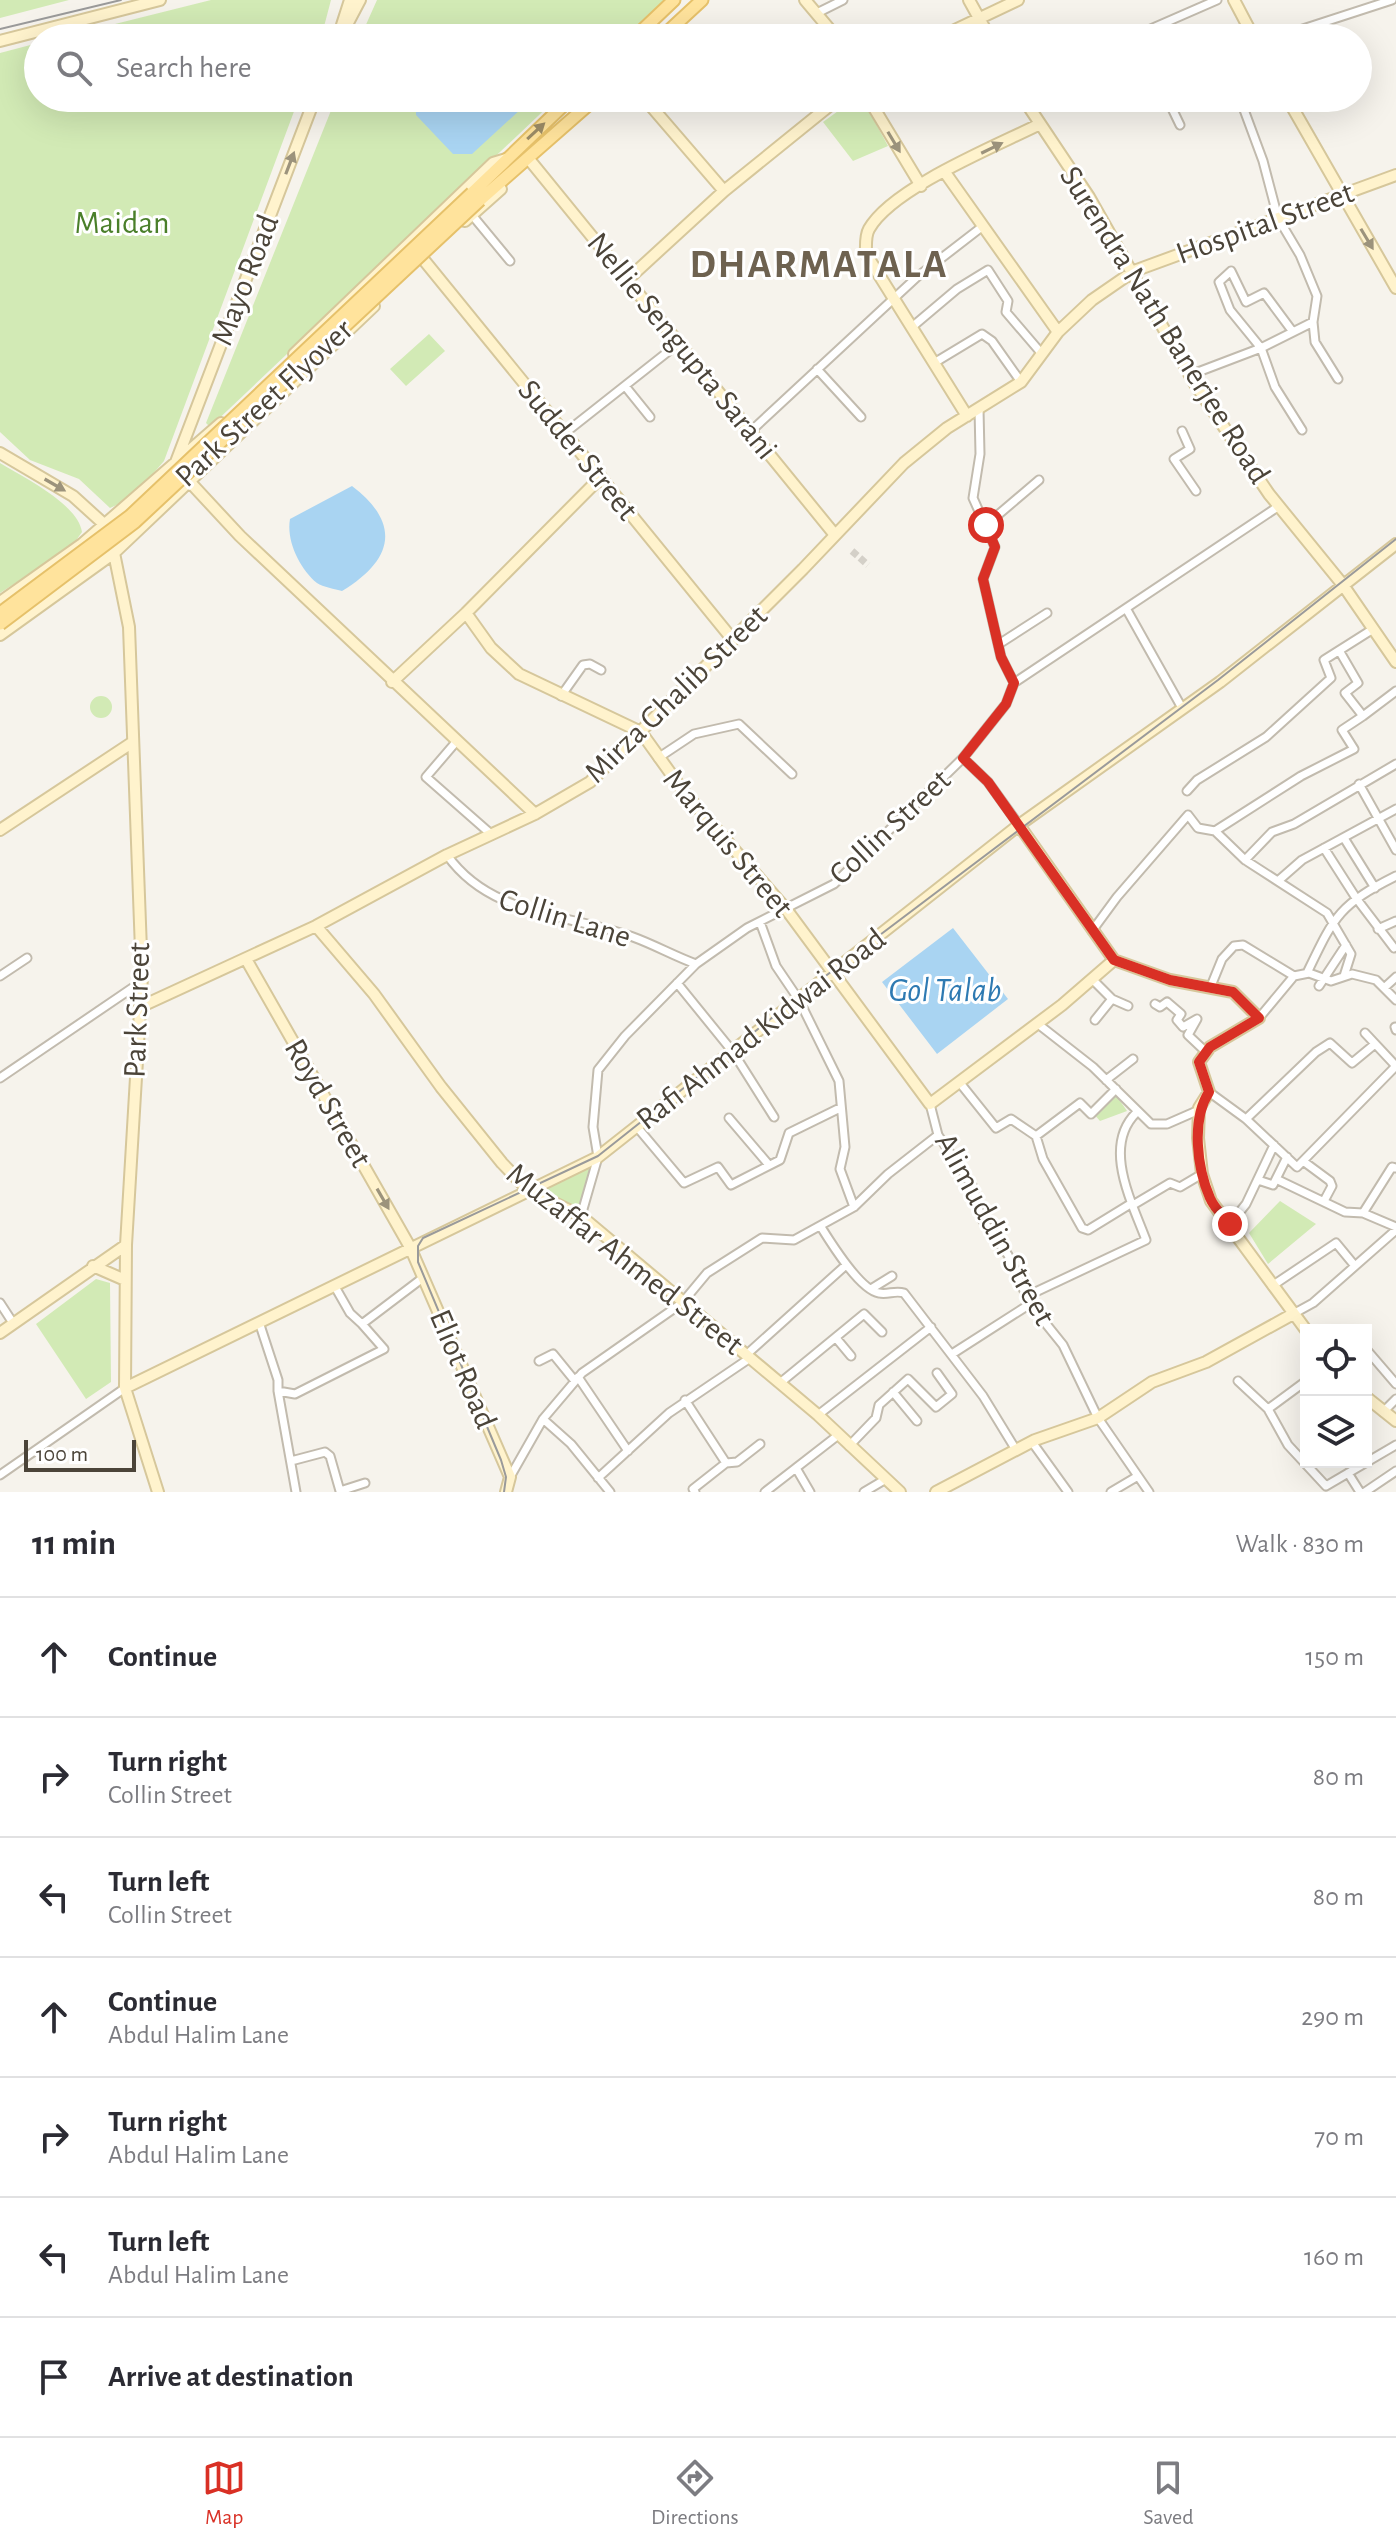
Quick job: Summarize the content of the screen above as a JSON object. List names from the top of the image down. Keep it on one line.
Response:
{"streets":{"main road":["Hospital Street","Mayo Road","Surendra Nath Banerjee Road","Nellie Sengupta Sarani","Park Street Flyover","Sudder Street","Mirza Ghalib Street","Marquis Street","Park Street","Rafi Ahmad Kidwai Road","Royd Street","Alimuddin Street","Muzaffar Ahmed Street","Eliot Road"],"street":["Collin Street","Collin Lane"]},"crossings":[["Hospital Street","Surendra Nath Banerjee Road"],["Hospital Street","Mirza Ghalib Street"],["Surendra Nath Banerjee Road","Mirza Ghalib Street"],["Surendra Nath Banerjee Road","Rafi Ahmad Kidwai Road"],["Nellie Sengupta Sarani","Park Street Flyover"],["Nellie Sengupta Sarani","Mirza Ghalib Street"],["Sudder Street","Mirza Ghalib Street"],["Mirza Ghalib Street","Marquis Street"],["Mirza Ghalib Street","Collin Lane"],["Mirza Ghalib Street","Park Street"],["Mirza Ghalib Street","Royd Street"],["Mirza Ghalib Street","Muzaffar Ahmed Street"],["Collin Street","Marquis Street"],["Collin Street","Collin Lane"],["Collin Street","Rafi Ahmad Kidwai Road"],["Collin Street","Muzaffar Ahmed Street"],["Marquis Street","Rafi Ahmad Kidwai Road"],["Marquis Street","Alimuddin Street"],["Park Street","Rafi Ahmad Kidwai Road"],["Rafi Ahmad Kidwai Road","Royd Street"],["Rafi Ahmad Kidwai Road","Alimuddin Street"],["Rafi Ahmad Kidwai Road","Muzaffar Ahmed Street"],["Rafi Ahmad Kidwai Road","Eliot Road"],["Royd Street","Eliot Road"]],"one_way":["Royd Street"],"districts":["DHARMATALA"],"water":["Gol Talab"],"parks":["Maidan"],"scale_bar":"100 m","page":{"search":"Search here","scale":"100 m","heading":["11 min","Walk · 830 m"],"list":[["Continue","150 m"],["Turn right","Collin Street","80 m"],["Turn left","Collin Street","80 m"],["Continue","Abdul Halim Lane","290 m"],["Turn right","Abdul Halim Lane","70 m"],["Turn left","Abdul Halim Lane","160 m"],"Arrive at destination"],"nav":["Map","Directions","Saved"]}}
